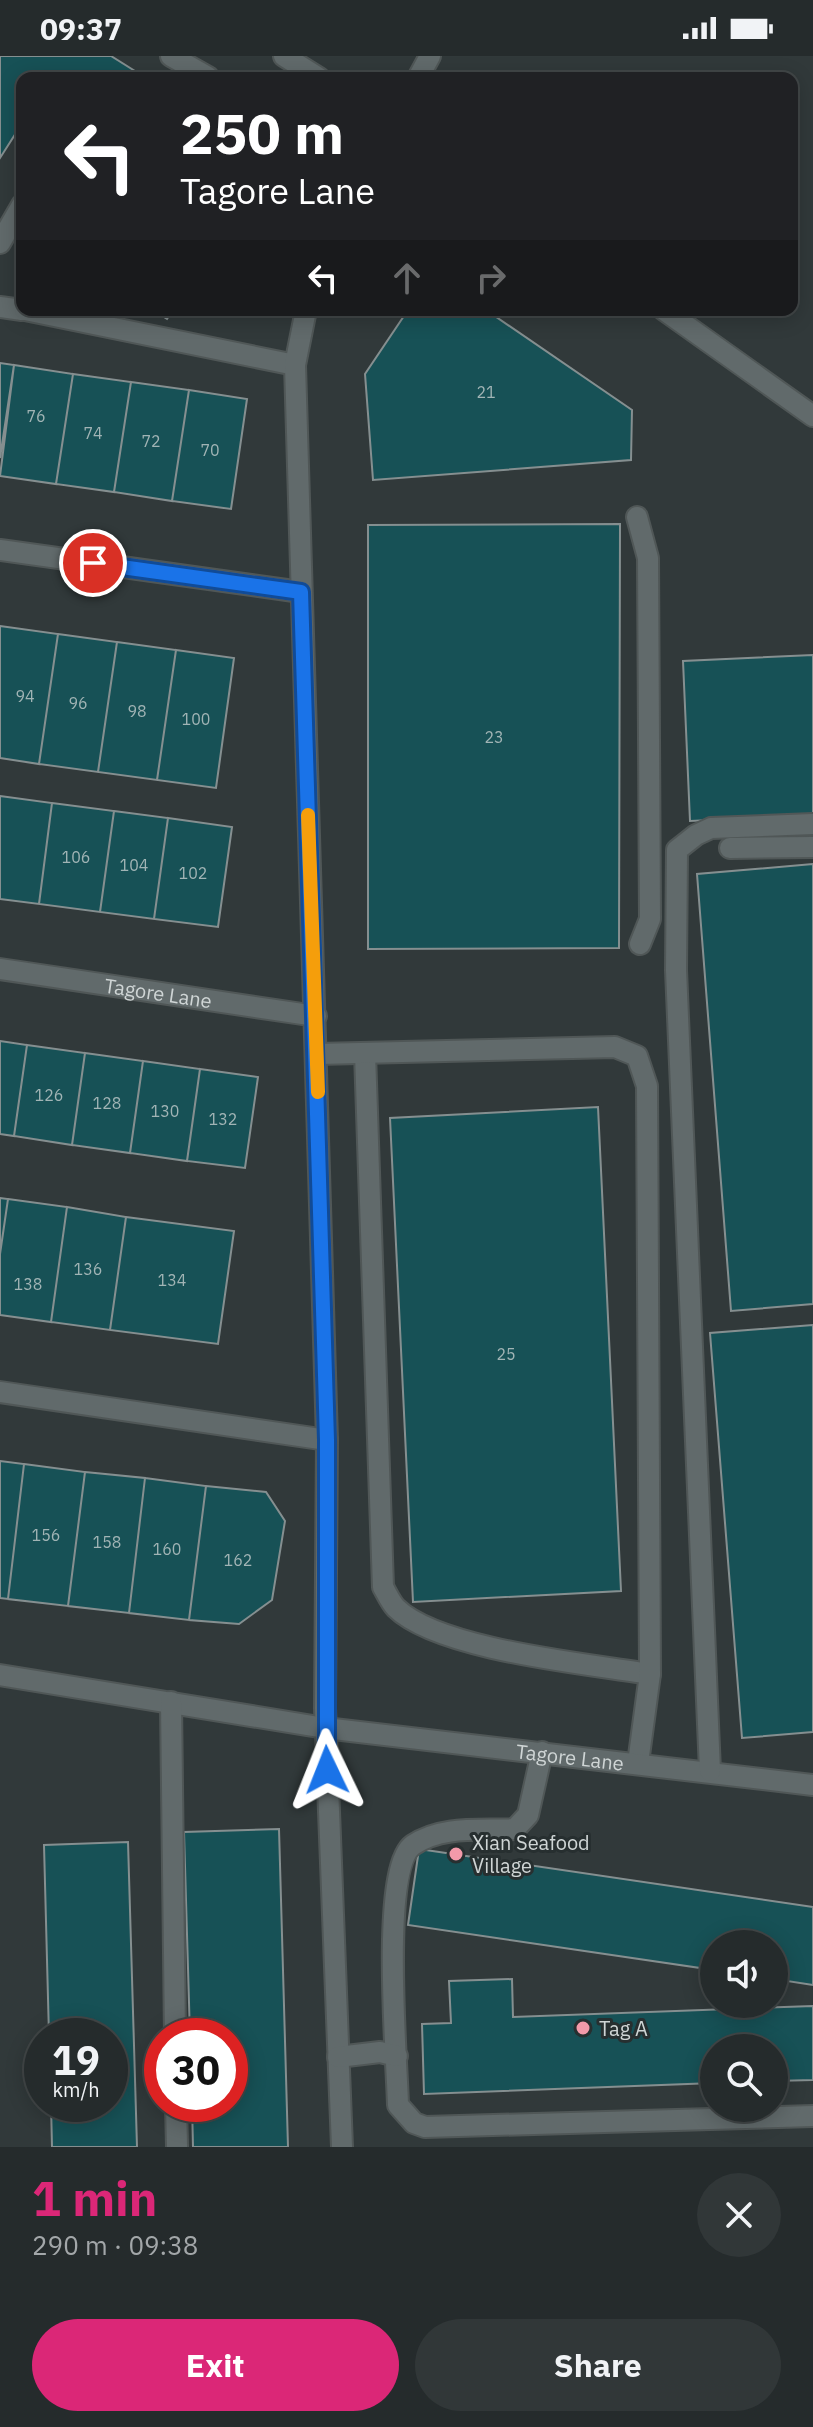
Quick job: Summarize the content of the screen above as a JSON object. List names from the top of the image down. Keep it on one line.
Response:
{"streets":{"street":["Tagore Lane"]},"places":["Xian Seafood Village","Tag A"],"house_numbers":["21","76","74","72","70","94","96","98","100","23","106","104","102","126","128","130","132","136","134","138","25","156","158","160","162"],"page":{"status":"09:37","turn":["250 m","Tagore Lane"],"speed":"19 km/h","limit":"30","heading":["1 min","290 m · 09:38"],"buttons":["Exit","Share"]}}
